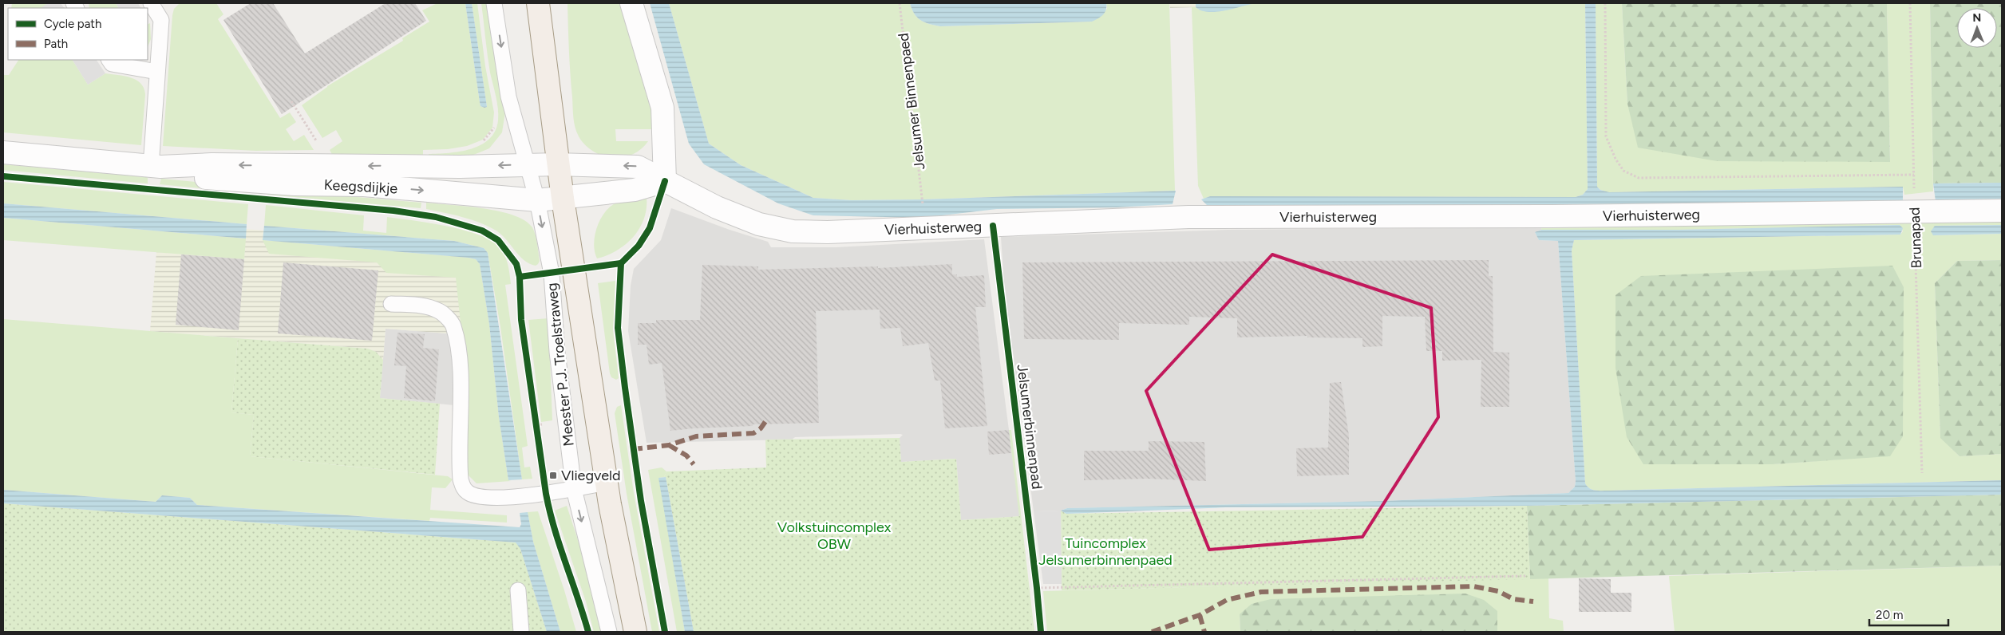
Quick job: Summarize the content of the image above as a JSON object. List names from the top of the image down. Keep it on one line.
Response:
{"streets":{"main road":["Meester P.J. Troelstraweg"],"street":["Keegsdijkje","Vierhuisterweg"],"path":["Jelsumer Binnenpaed","Brunapad"],"cycle path":["Jelsumerbinnenpad"]},"crossings":[["Keegsdijkje","Vierhuisterweg"],["Keegsdijkje","Meester P.J. Troelstraweg"],["Vierhuisterweg","Brunapad"],["Vierhuisterweg","Meester P.J. Troelstraweg"]],"one_way":["Meester P.J. Troelstraweg"],"parks":["Volkstuincomplex OBW","Tuincomplex Jelsumerbinnenpaed"],"places":{"transit":["Vliegveld"]},"legend":["Cycle path","Path"],"scale_bar":"20 m","north":"top"}
